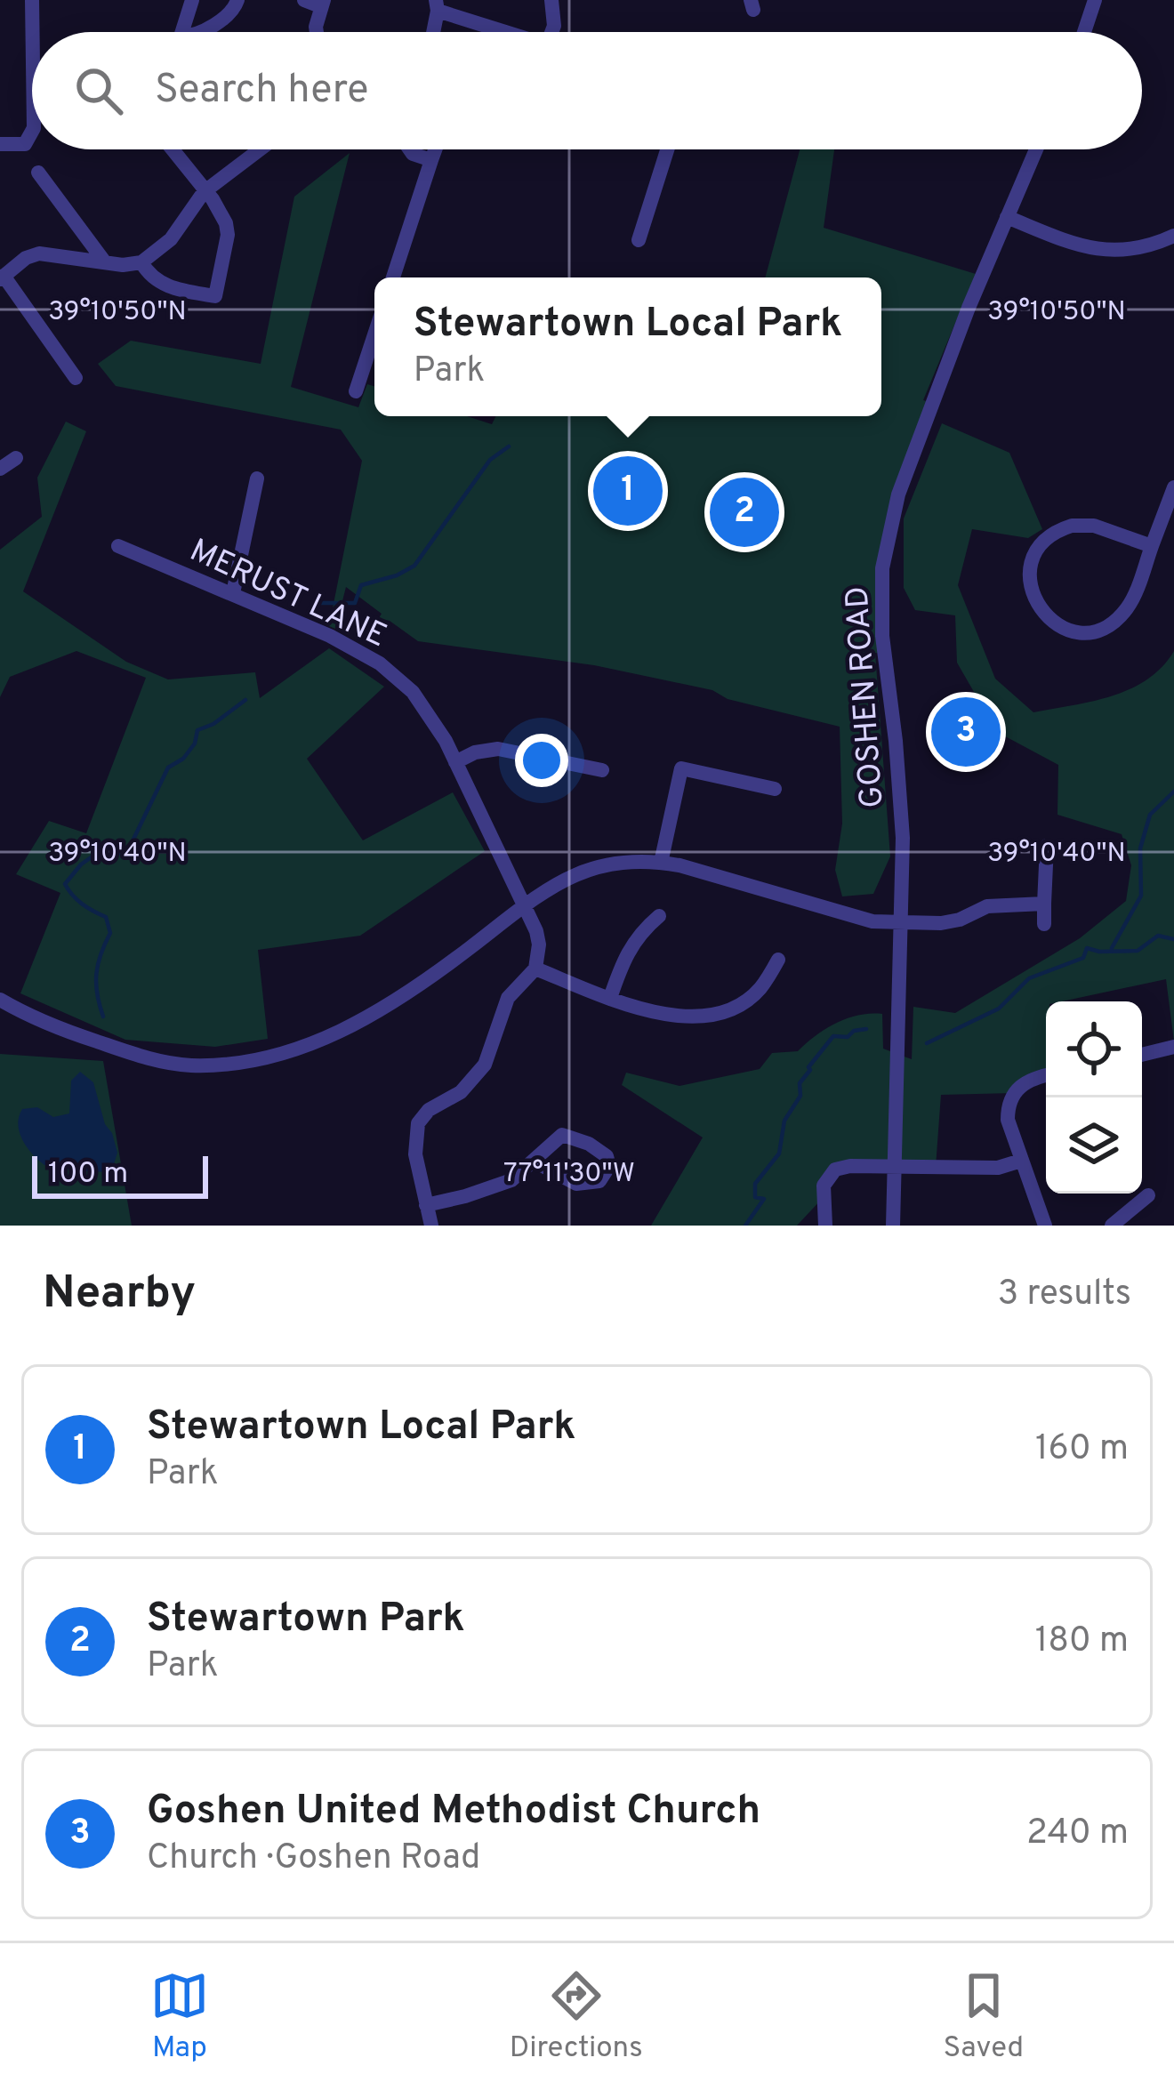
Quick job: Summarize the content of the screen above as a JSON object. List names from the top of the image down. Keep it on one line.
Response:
{"streets":{"street":["MERUST LANE","GOSHEN ROAD"]},"scale_bar":"100 m","page":{"search":"Search here","popup":["Stewartown Local Park","Park"],"pins":["1","2","3"],"scale":"100 m","heading":["Nearby","3 results"],"list":[{"mark":"1","name":"Stewartown Local Park","note":"Park","value":"160 m"},{"mark":"2","name":"Stewartown Park","note":"Park","value":"180 m"},{"mark":"3","name":"Goshen United Methodist Church","note":"Church · Goshen Road","value":"240 m"}],"nav":["Map","Directions","Saved"]},"coordinates":["39°10'50\"N","39°10'40\"N","77°11'30\"W"]}
